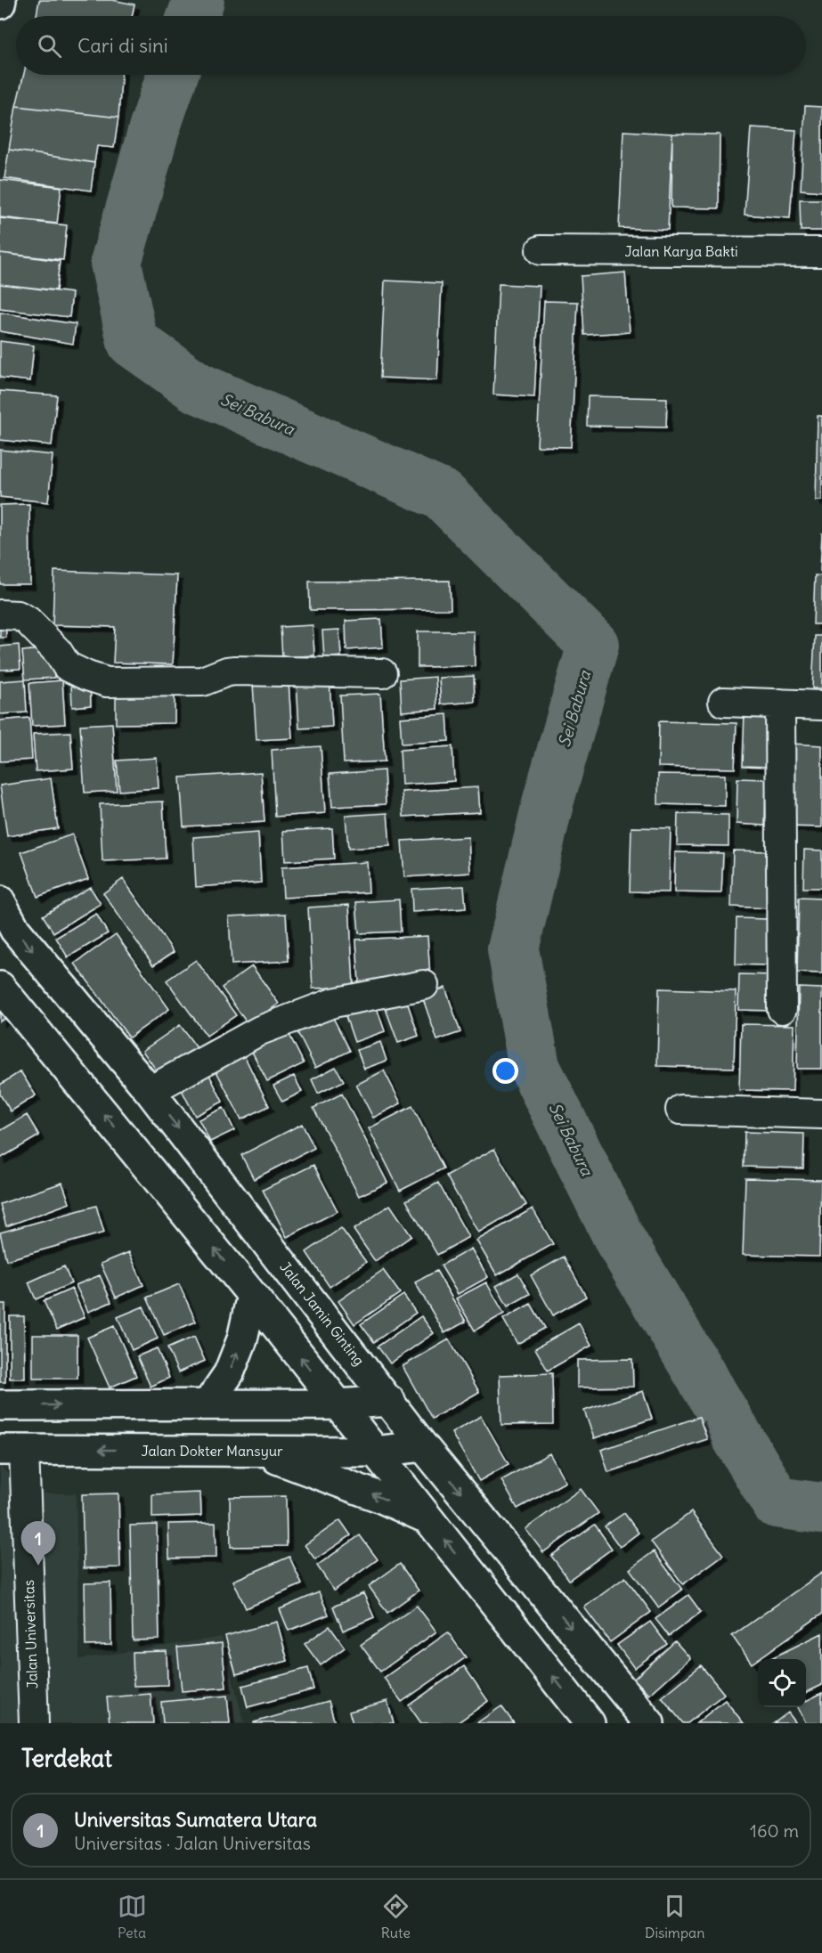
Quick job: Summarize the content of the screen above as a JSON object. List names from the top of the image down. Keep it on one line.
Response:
{"streets":{"main road":["Jalan Jamin Ginting","Jalan Dokter Mansyur"],"street":["Jalan Karya Bakti","Jalan Universitas"]},"crossings":[["Jalan Jamin Ginting","Jalan Dokter Mansyur"],["Jalan Dokter Mansyur","Jalan Universitas"]],"water":["Sei Babura"],"page":{"search":"Cari di sini","pins":"1","heading":"Terdekat","list":[{"mark":"1","name":"Universitas Sumatera Utara","note":"Universitas · Jalan Universitas","value":"160 m"}],"nav":["Peta","Rute","Disimpan"]}}
